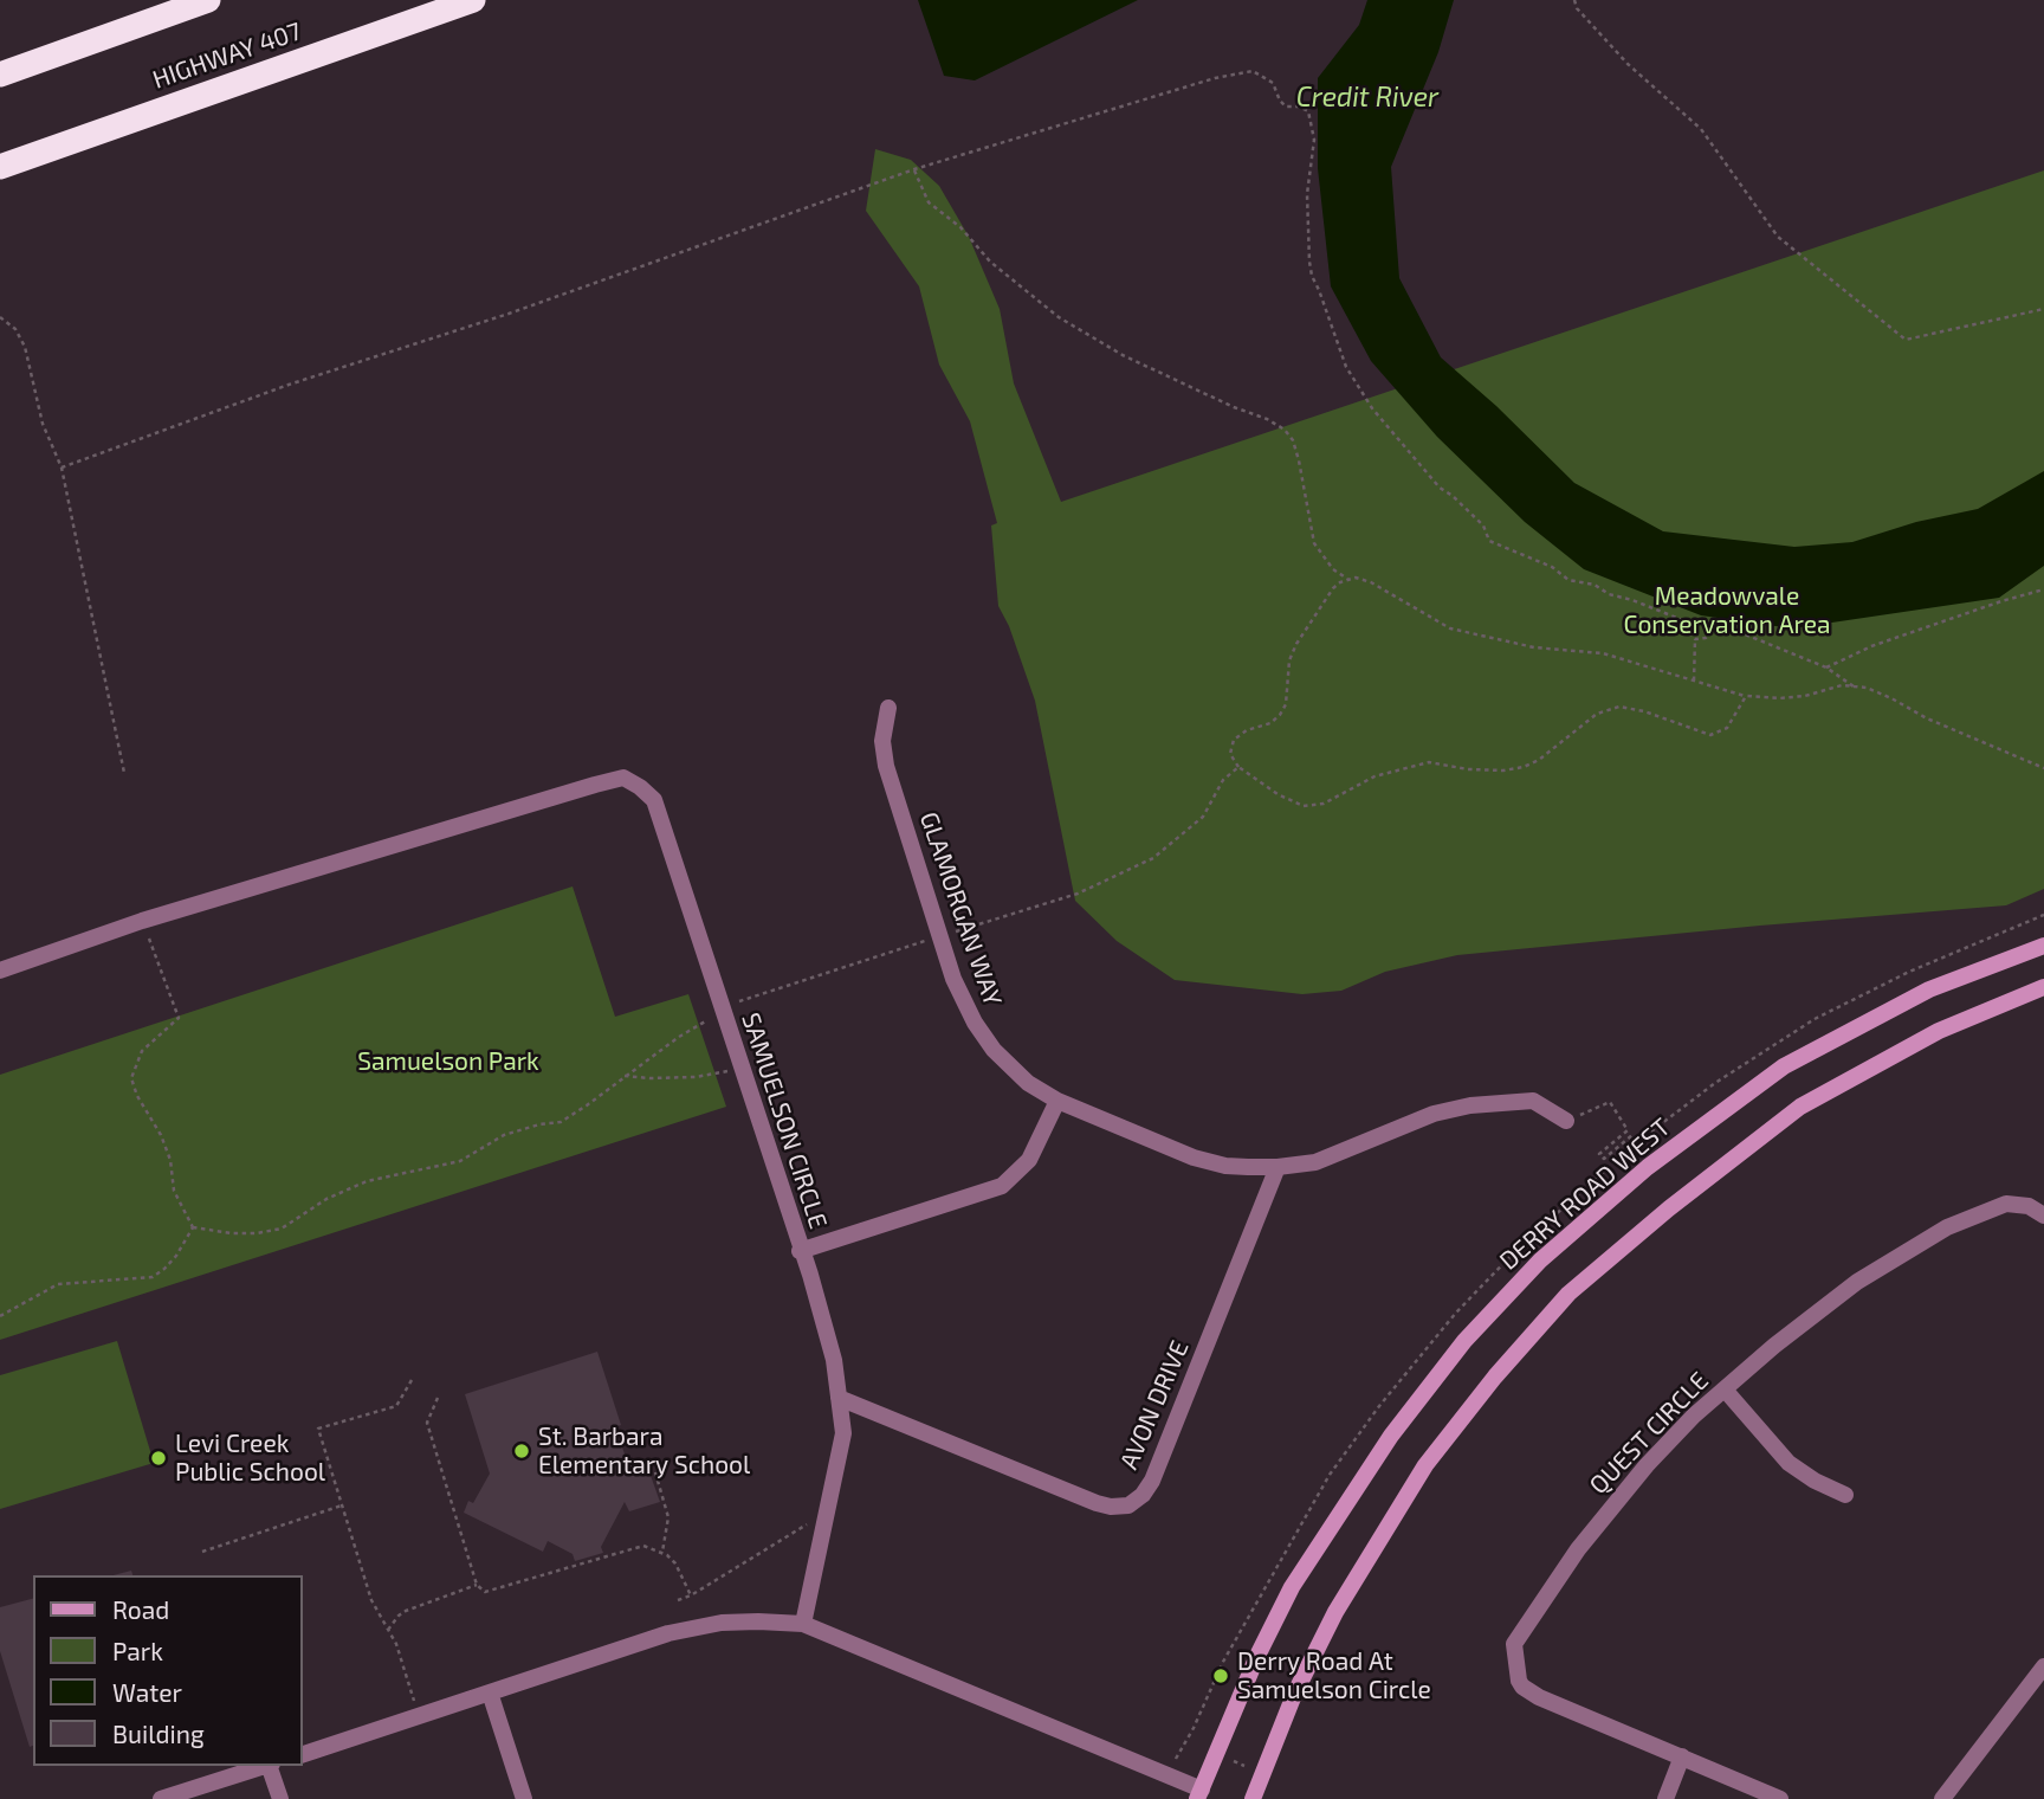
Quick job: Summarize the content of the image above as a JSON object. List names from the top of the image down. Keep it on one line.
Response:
{"streets":{"highway":["HIGHWAY 407"],"main road":["DERRY ROAD WEST"],"street":["GLAMORGAN WAY","SAMUELSON CIRCLE","AVON DRIVE","QUEST CIRCLE"]},"crossings":[["GLAMORGAN WAY","AVON DRIVE"],["SAMUELSON CIRCLE","AVON DRIVE"]],"water":["Credit River"],"parks":["Meadowvale Conservation Area","Samuelson Park"],"places":["St. Barbara Elementary School","Levi Creek Public School","Derry Road At Samuelson Circle"],"legend":["Road","Park","Water","Building"]}
